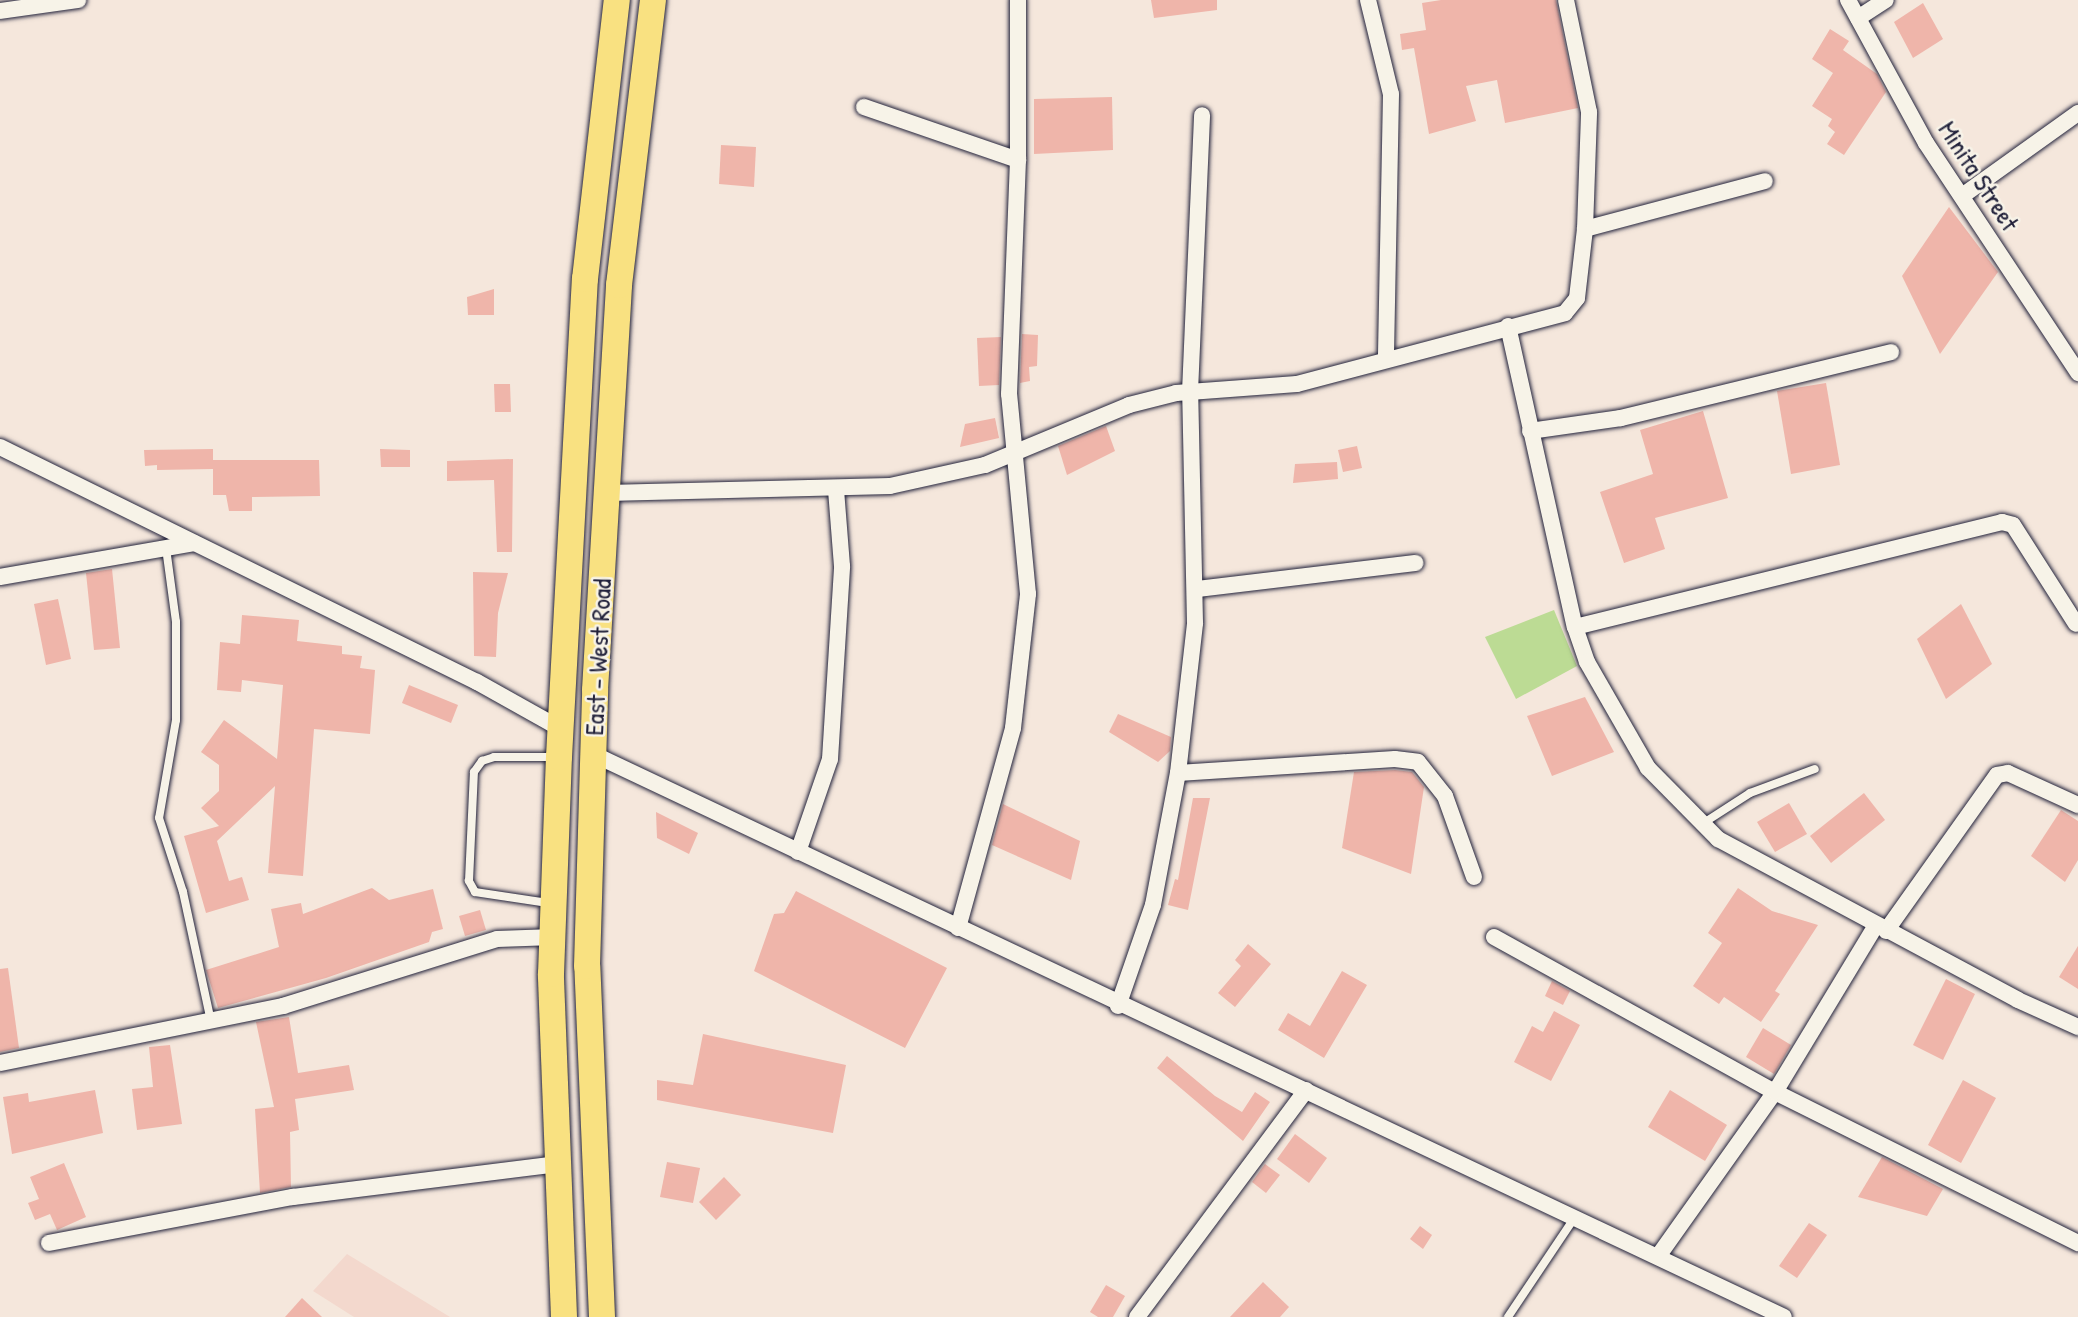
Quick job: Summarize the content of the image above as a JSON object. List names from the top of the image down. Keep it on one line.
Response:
{"streets":{"main road":["East - West Road"],"street":["Minita Street"]}}
